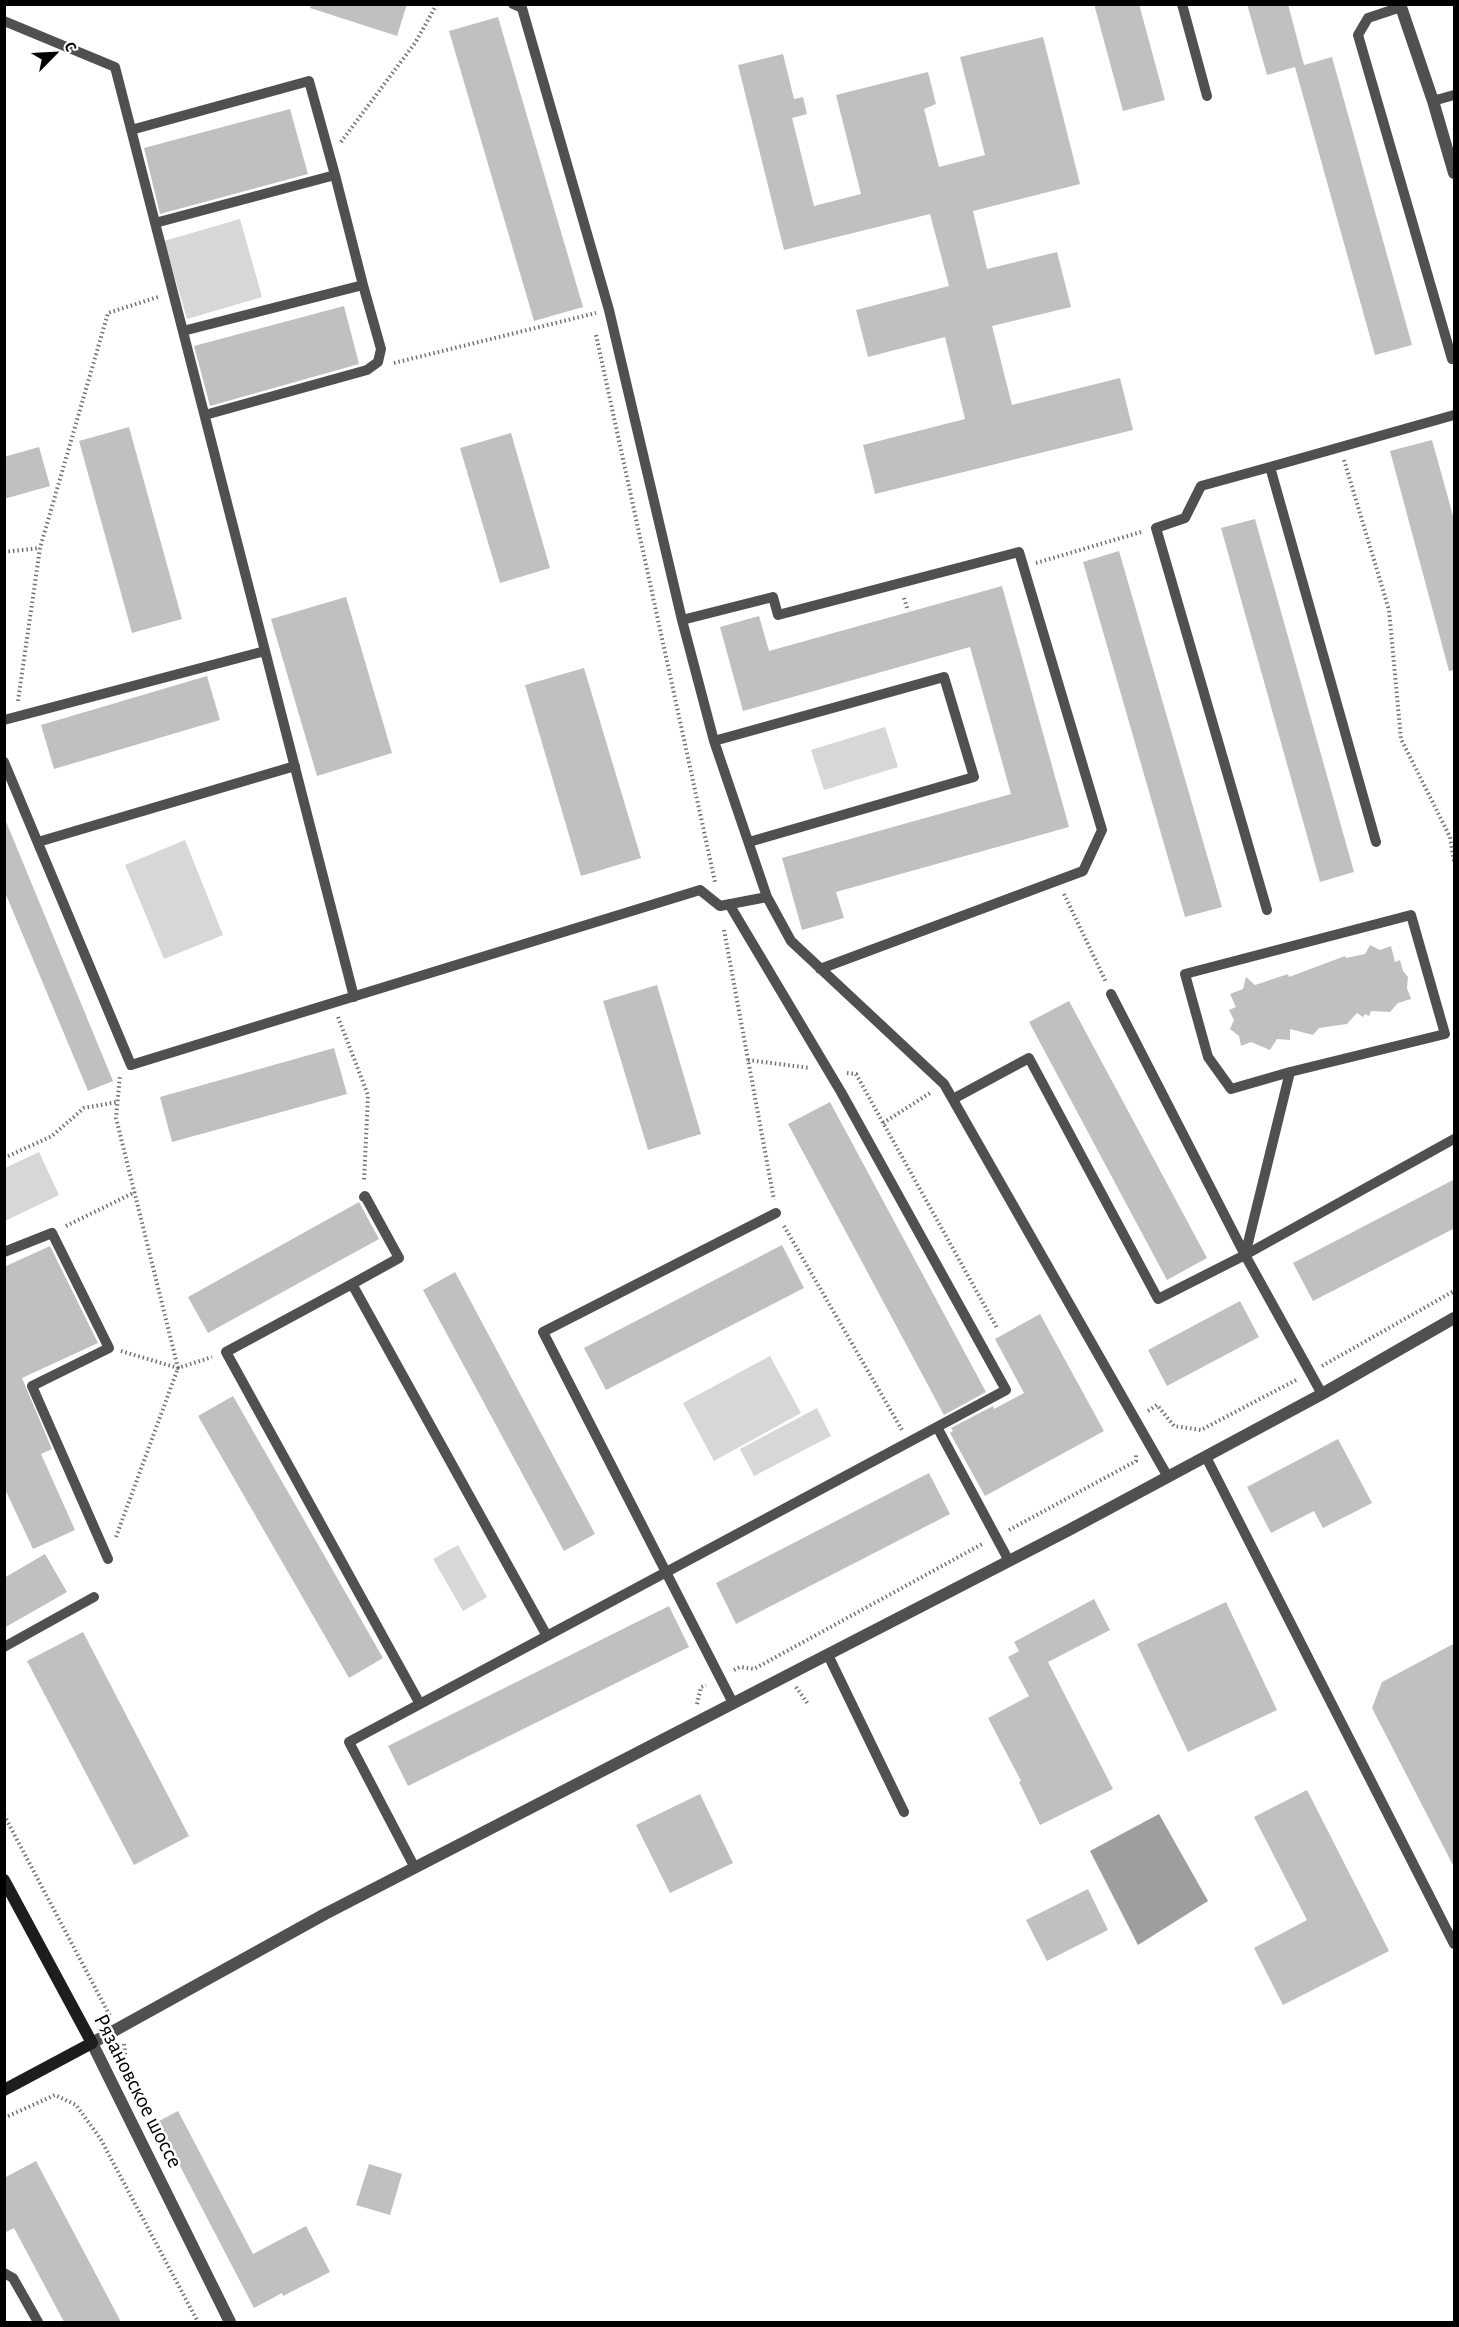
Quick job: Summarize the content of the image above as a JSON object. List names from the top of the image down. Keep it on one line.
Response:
{"streets":{"main road":["Рязановское шоссе"]},"north":"top right"}
